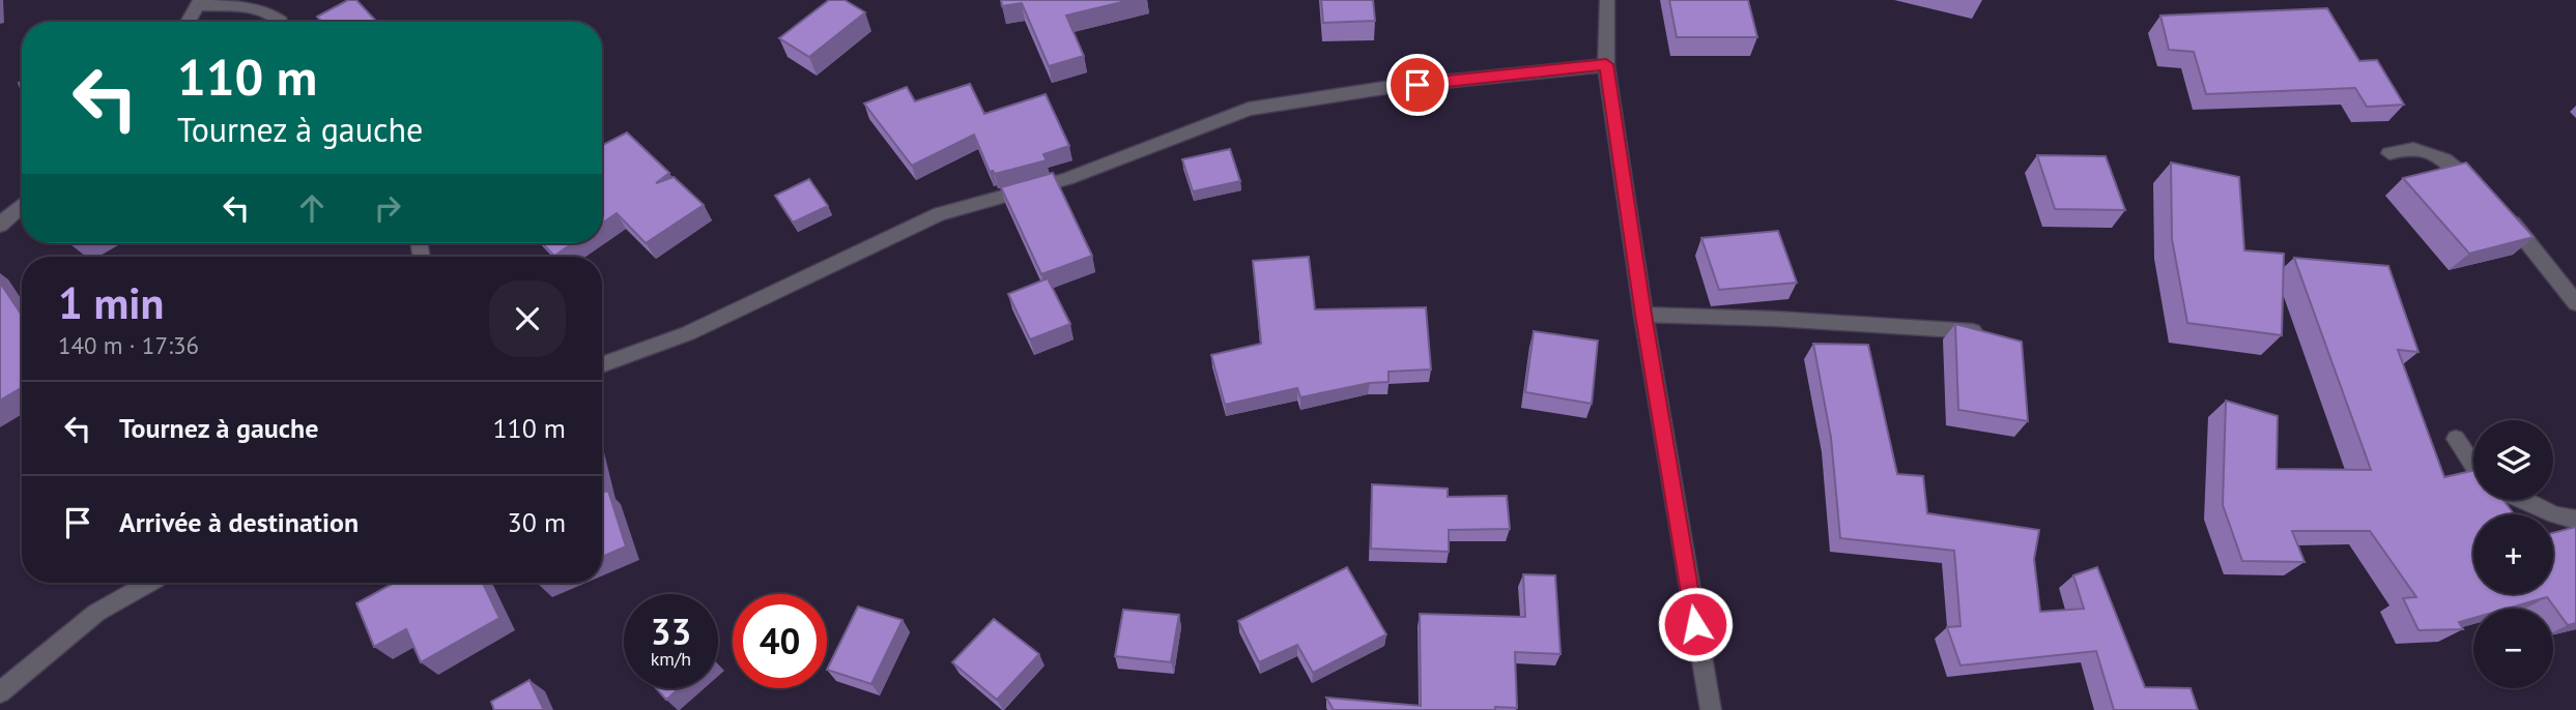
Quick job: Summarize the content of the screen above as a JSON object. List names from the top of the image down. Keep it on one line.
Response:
{"page":{"turn":["110 m","Tournez à gauche"],"heading":["1 min","140 m · 17:36"],"list":[{"name":"Tournez à gauche","value":"110 m"},{"name":"Arrivée à destination","value":"30 m"}],"map_buttons":["+","−"],"speed":"33 km/h","limit":"40"}}
